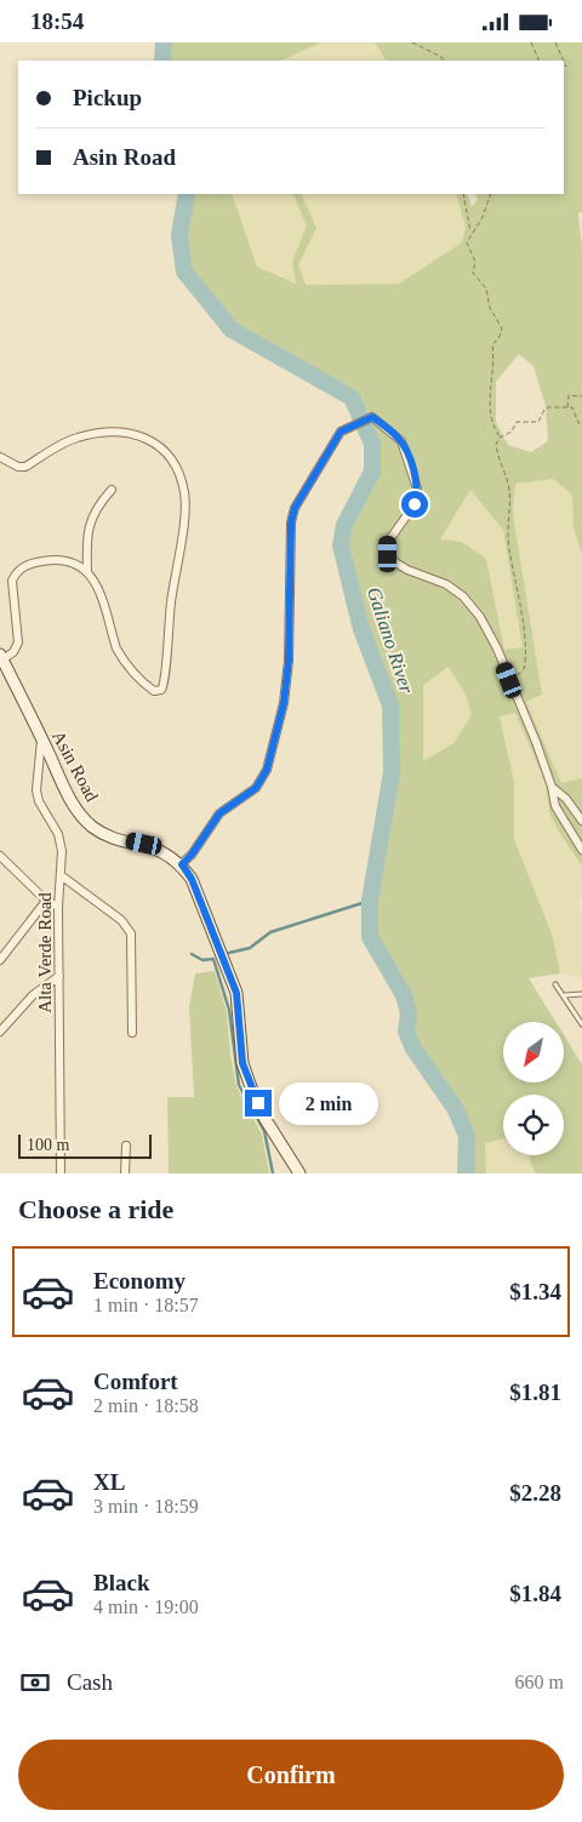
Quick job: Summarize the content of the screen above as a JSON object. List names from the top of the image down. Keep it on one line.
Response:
{"streets":{"main road":["Asin Road"],"street":["Alta Verde Road"]},"crossings":[["Asin Road","Alta Verde Road"]],"water":["Galiano River"],"scale_bar":"100 m","north":"bottom left","page":{"status":"18:54","banner":["Pickup","Asin Road"],"bubble":"2 min","scale":"100 m","heading":"Choose a ride","list":[{"name":"Economy","note":"1 min · 18:57","value":"$1.34"},{"name":"Comfort","note":"2 min · 18:58","value":"$1.81"},{"name":"XL","note":"3 min · 18:59","value":"$2.28"},{"name":"Black","note":"4 min · 19:00","value":"$1.84"}],"pay":["Cash","660 m"],"buttons":"Confirm"}}
